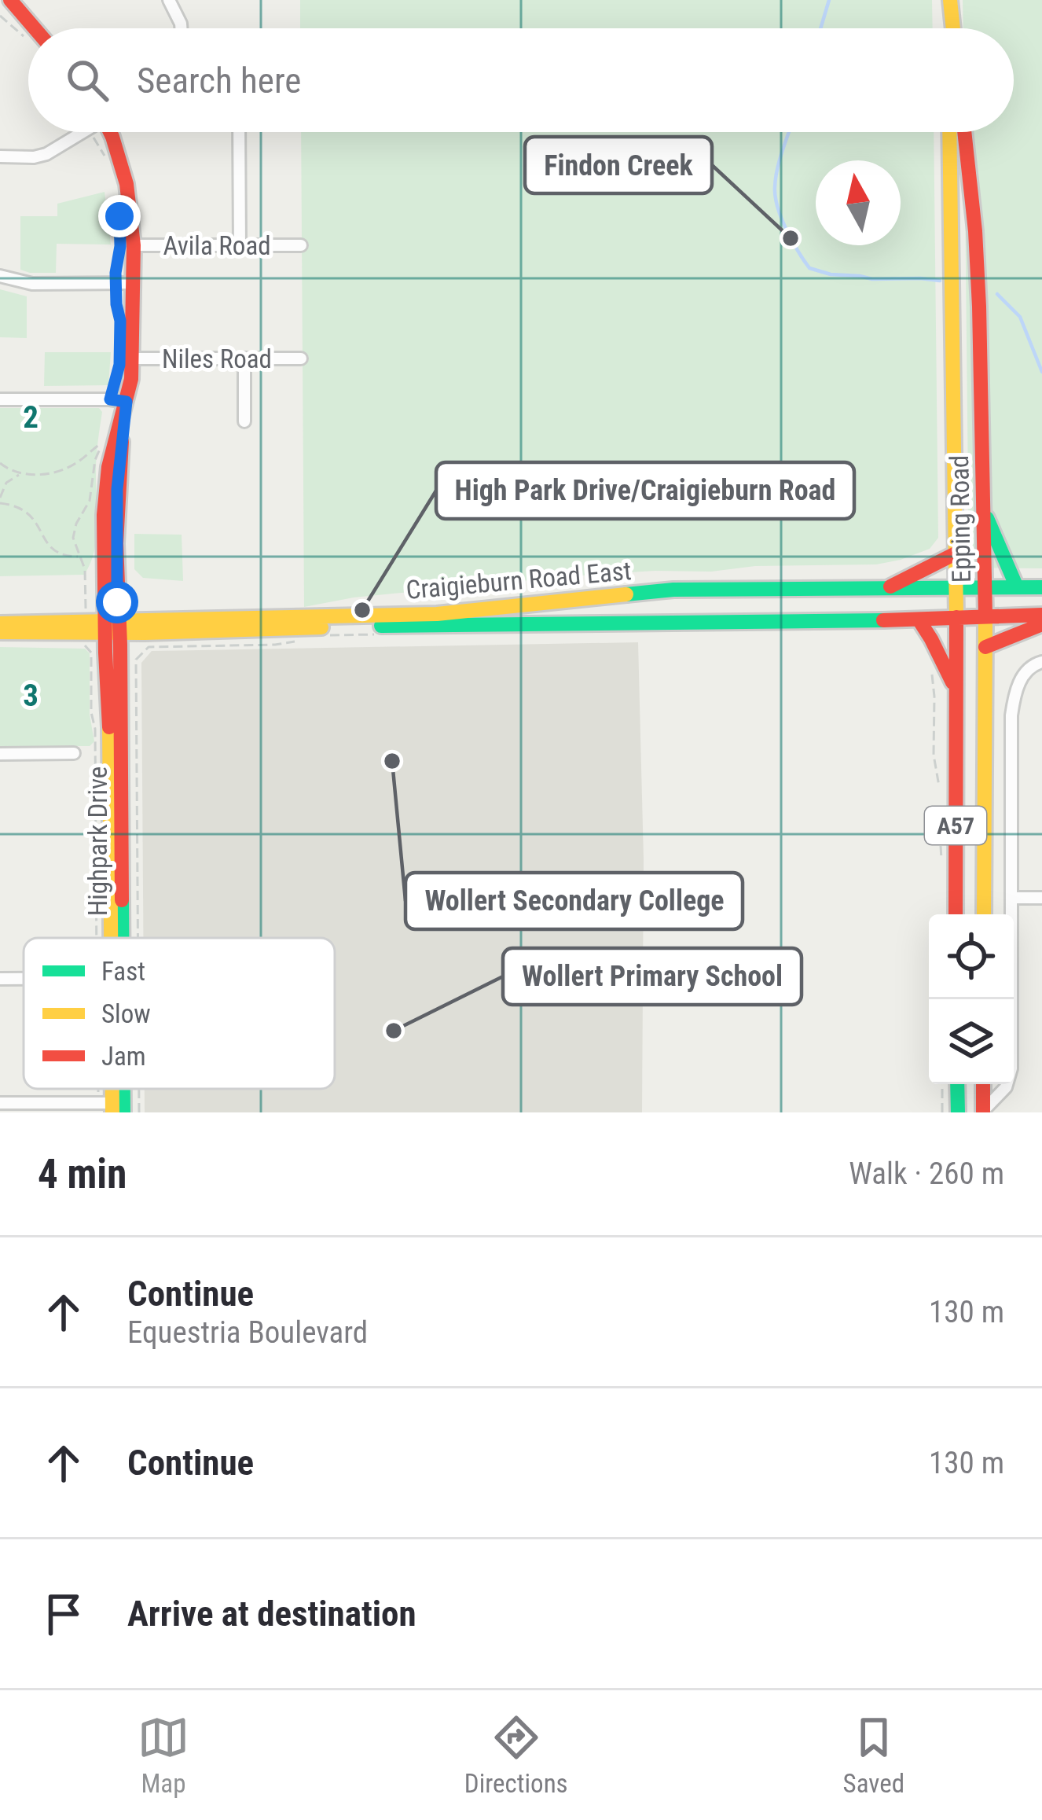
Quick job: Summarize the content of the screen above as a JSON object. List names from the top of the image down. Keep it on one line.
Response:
{"streets":{"main road":["Epping Road","Craigieburn Road East","A57","Highpark Drive"],"street":["Avila Road","Niles Road"]},"crossings":[["Avila Road","Highpark Drive"],["Niles Road","Highpark Drive"],["Epping Road","Craigieburn Road East"],["Craigieburn Road East","Highpark Drive"]],"places":["Findon Creek","High Park Drive/Craigieburn Road","Wollert Secondary College","Wollert Primary School"],"legend":["Fast","Slow","Jam"],"north":"top","page":{"search":"Search here","heading":["4 min","Walk · 260 m"],"list":[["Continue","Equestria Boulevard","130 m"],["Continue","130 m"],"Arrive at destination"],"nav":["Map","Directions","Saved"]},"grid":{"rows":["2","3"]}}
